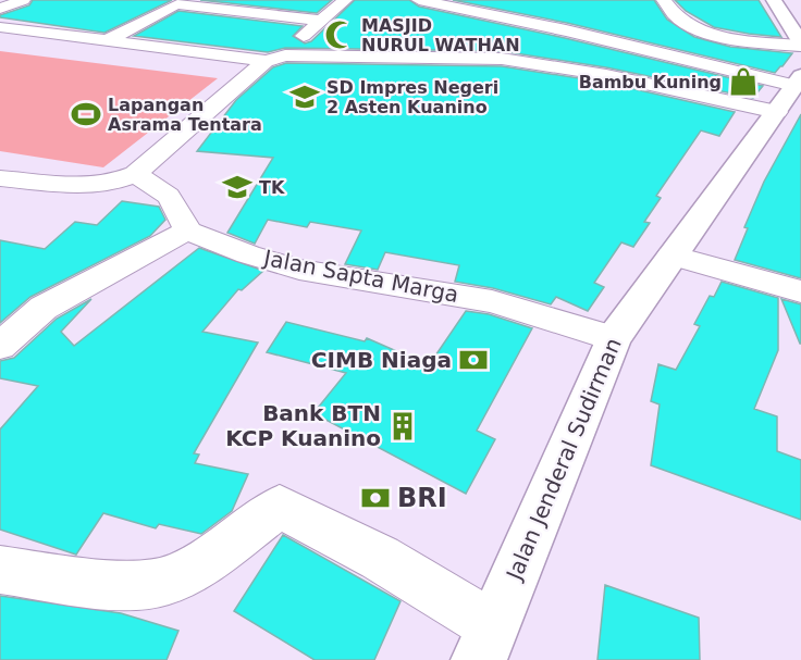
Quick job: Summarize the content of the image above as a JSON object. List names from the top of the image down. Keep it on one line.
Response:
{"streets":{"main road":["Jalan Jenderal Sudirman"],"street":["Jalan Sapta Marga"]},"crossings":[["Jalan Sapta Marga","Jalan Jenderal Sudirman"]],"places":{"mosque":["MASJID NURUL WATHAN"],"shop":["Bambu Kuning"],"school or university":["SD Impres Negeri 2 Asten Kuanino","TK"],"sports":["Lapangan Asrama Tentara"],"bank":["CIMB Niaga","BRI"],"building":["Bank BTN KCP Kuanino"]}}
